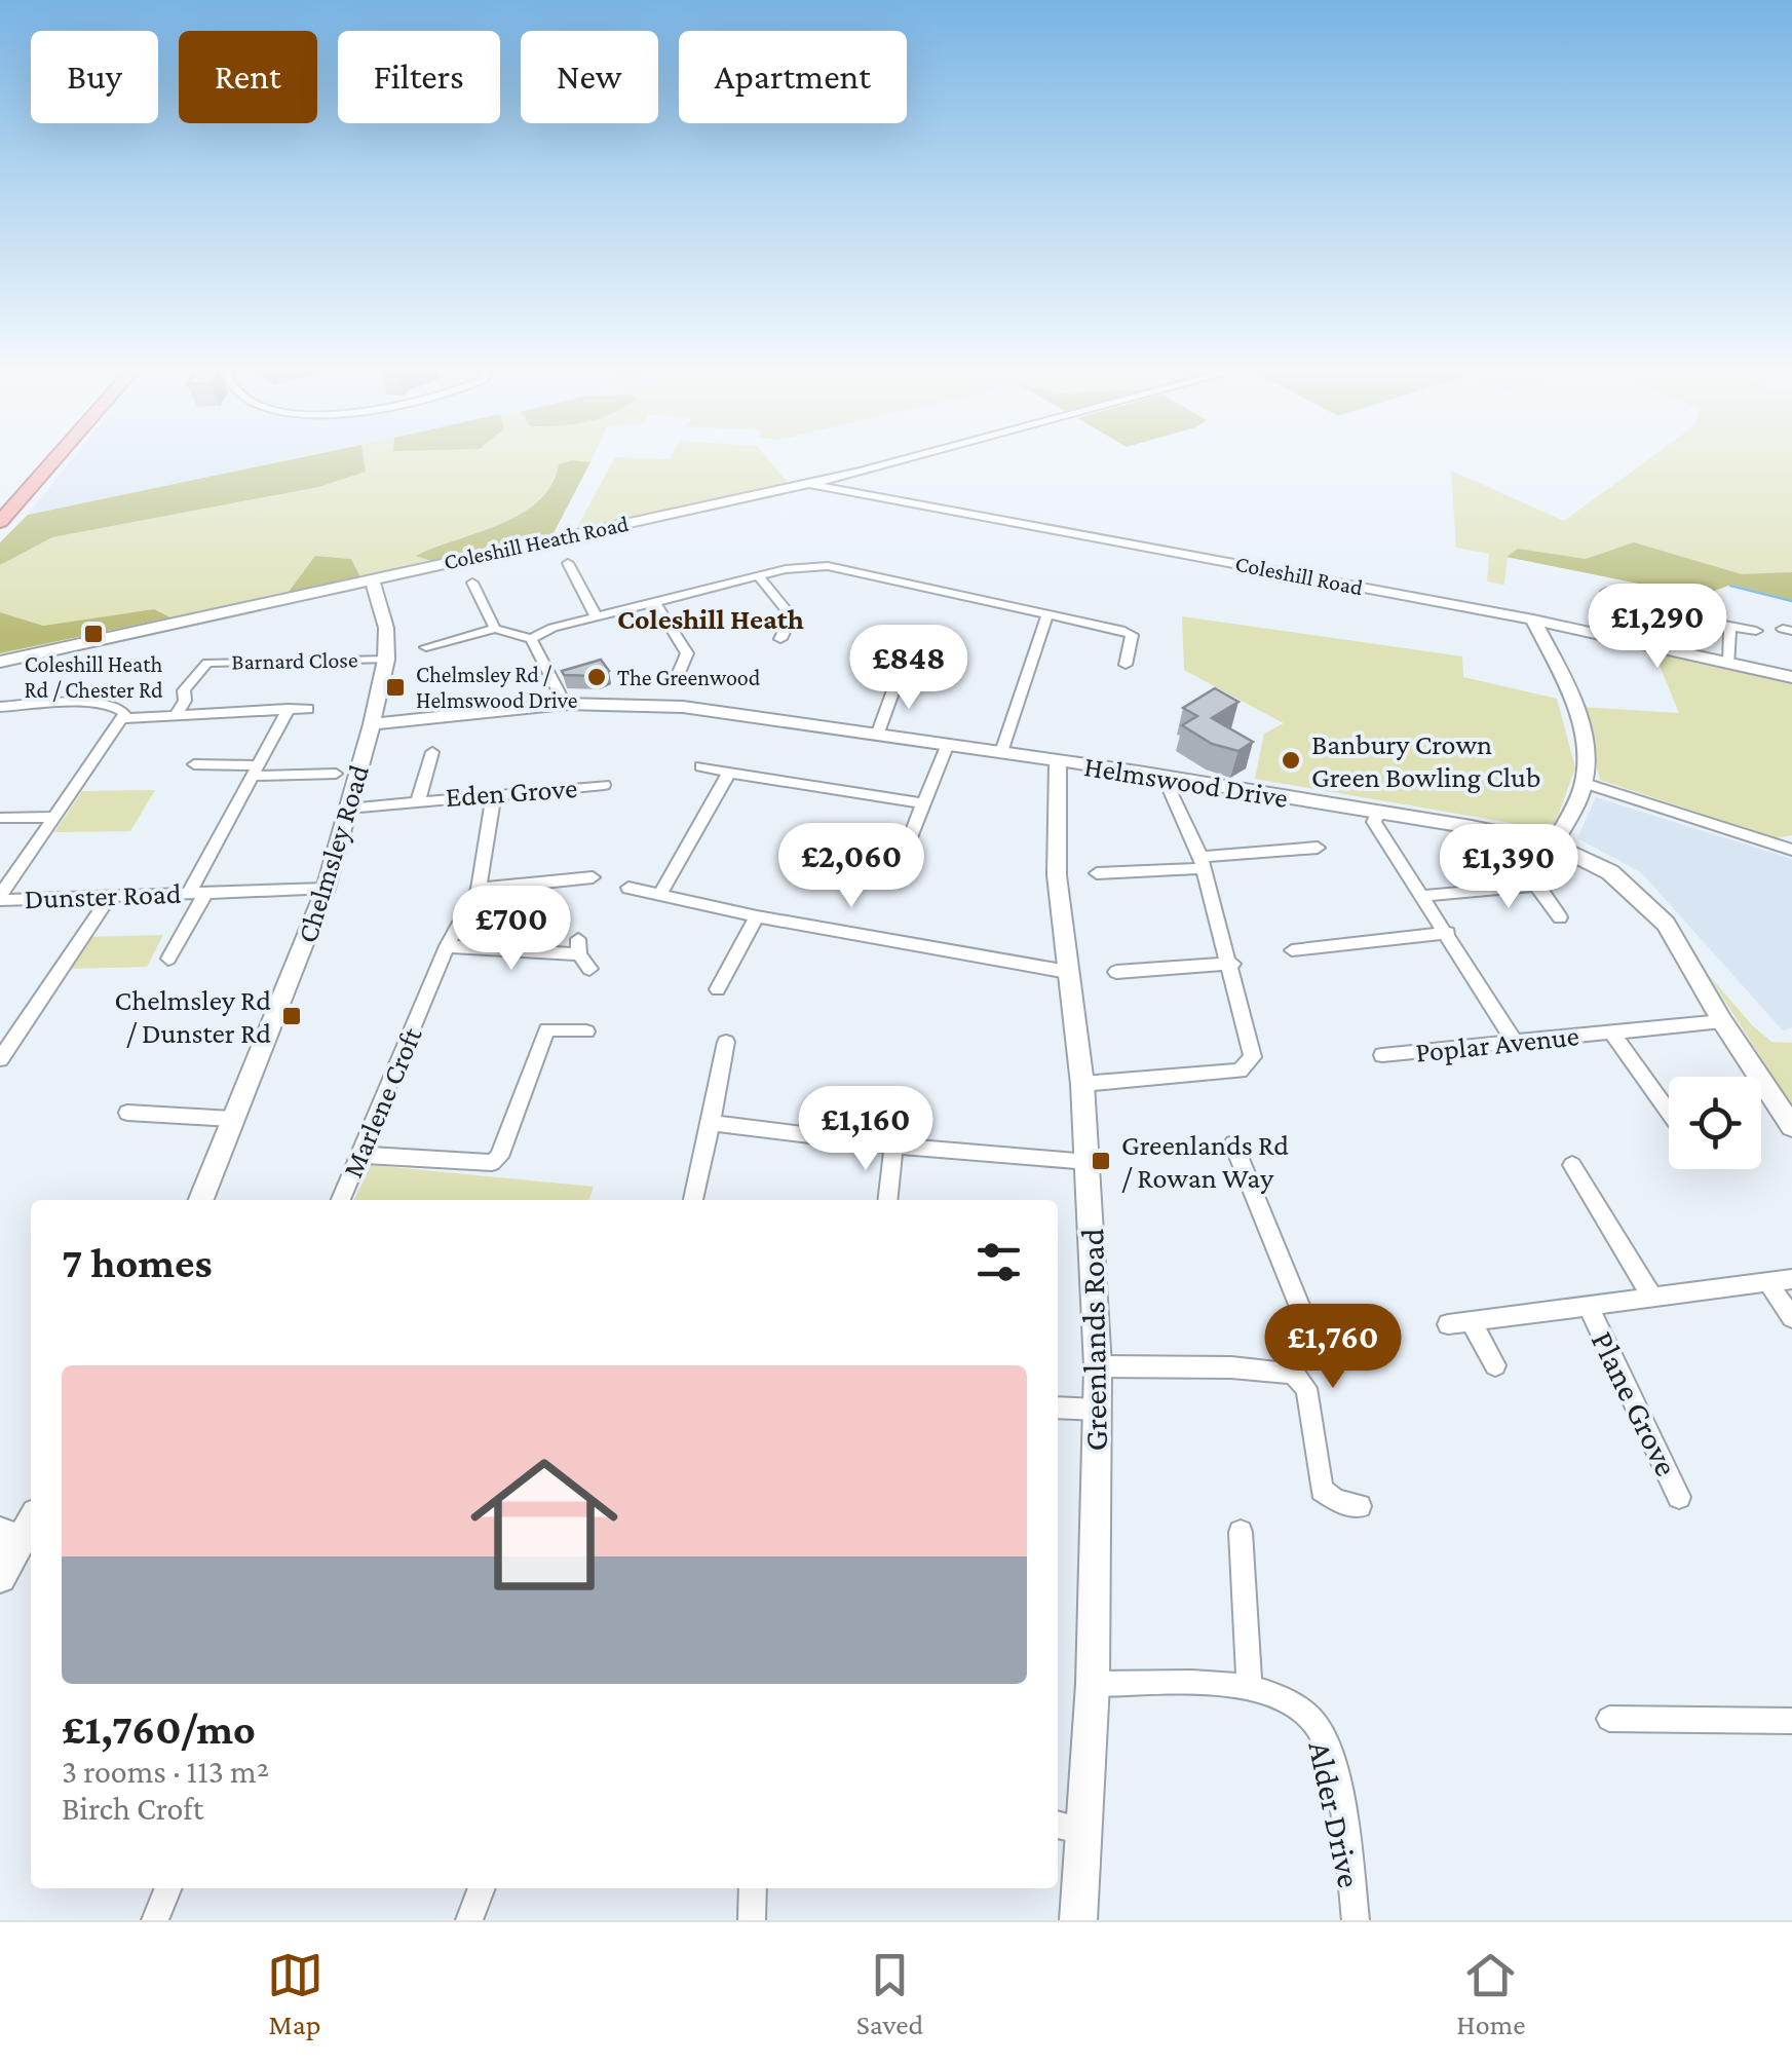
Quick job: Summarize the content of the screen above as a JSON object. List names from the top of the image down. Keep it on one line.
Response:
{"streets":{"street":["Coleshill Heath Road","Coleshill Road","Barnard Close","Helmswood Drive","Eden Grove","Chelmsley Road","Dunster Road","Poplar Avenue","Marlene Croft","Greenlands Road","Plane Grove","Alder Drive"]},"crossings":[["Coleshill Heath Road","Coleshill Road"],["Coleshill Heath Road","Chelmsley Road"],["Barnard Close","Chelmsley Road"],["Helmswood Drive","Chelmsley Road"],["Helmswood Drive","Poplar Avenue"],["Helmswood Drive","Greenlands Road"],["Eden Grove","Chelmsley Road"],["Eden Grove","Marlene Croft"],["Chelmsley Road","Dunster Road"],["Greenlands Road","Alder Drive"]],"districts":["Coleshill Heath"],"places":{"transit":["Coleshill Heath Rd / Chester Rd","Chelmsley Rd / Helmswood Drive","Chelmsley Rd / Dunster Rd","Greenlands Rd / Rowan Way"],"other":["The Greenwood","Banbury Crown Green Bowling Club"]},"page":{"chip":["Buy","Rent","Filters","New","Apartment"],"price":["£1,290","£848","£2,060","£1,390","£700","£1,160","£1,760"],"heading":"7 homes","list":[{"name":"£1,760/mo","note":"3 rooms · 113 m² · Birch Croft"}],"tabs":["Map","Saved","Home"]}}
